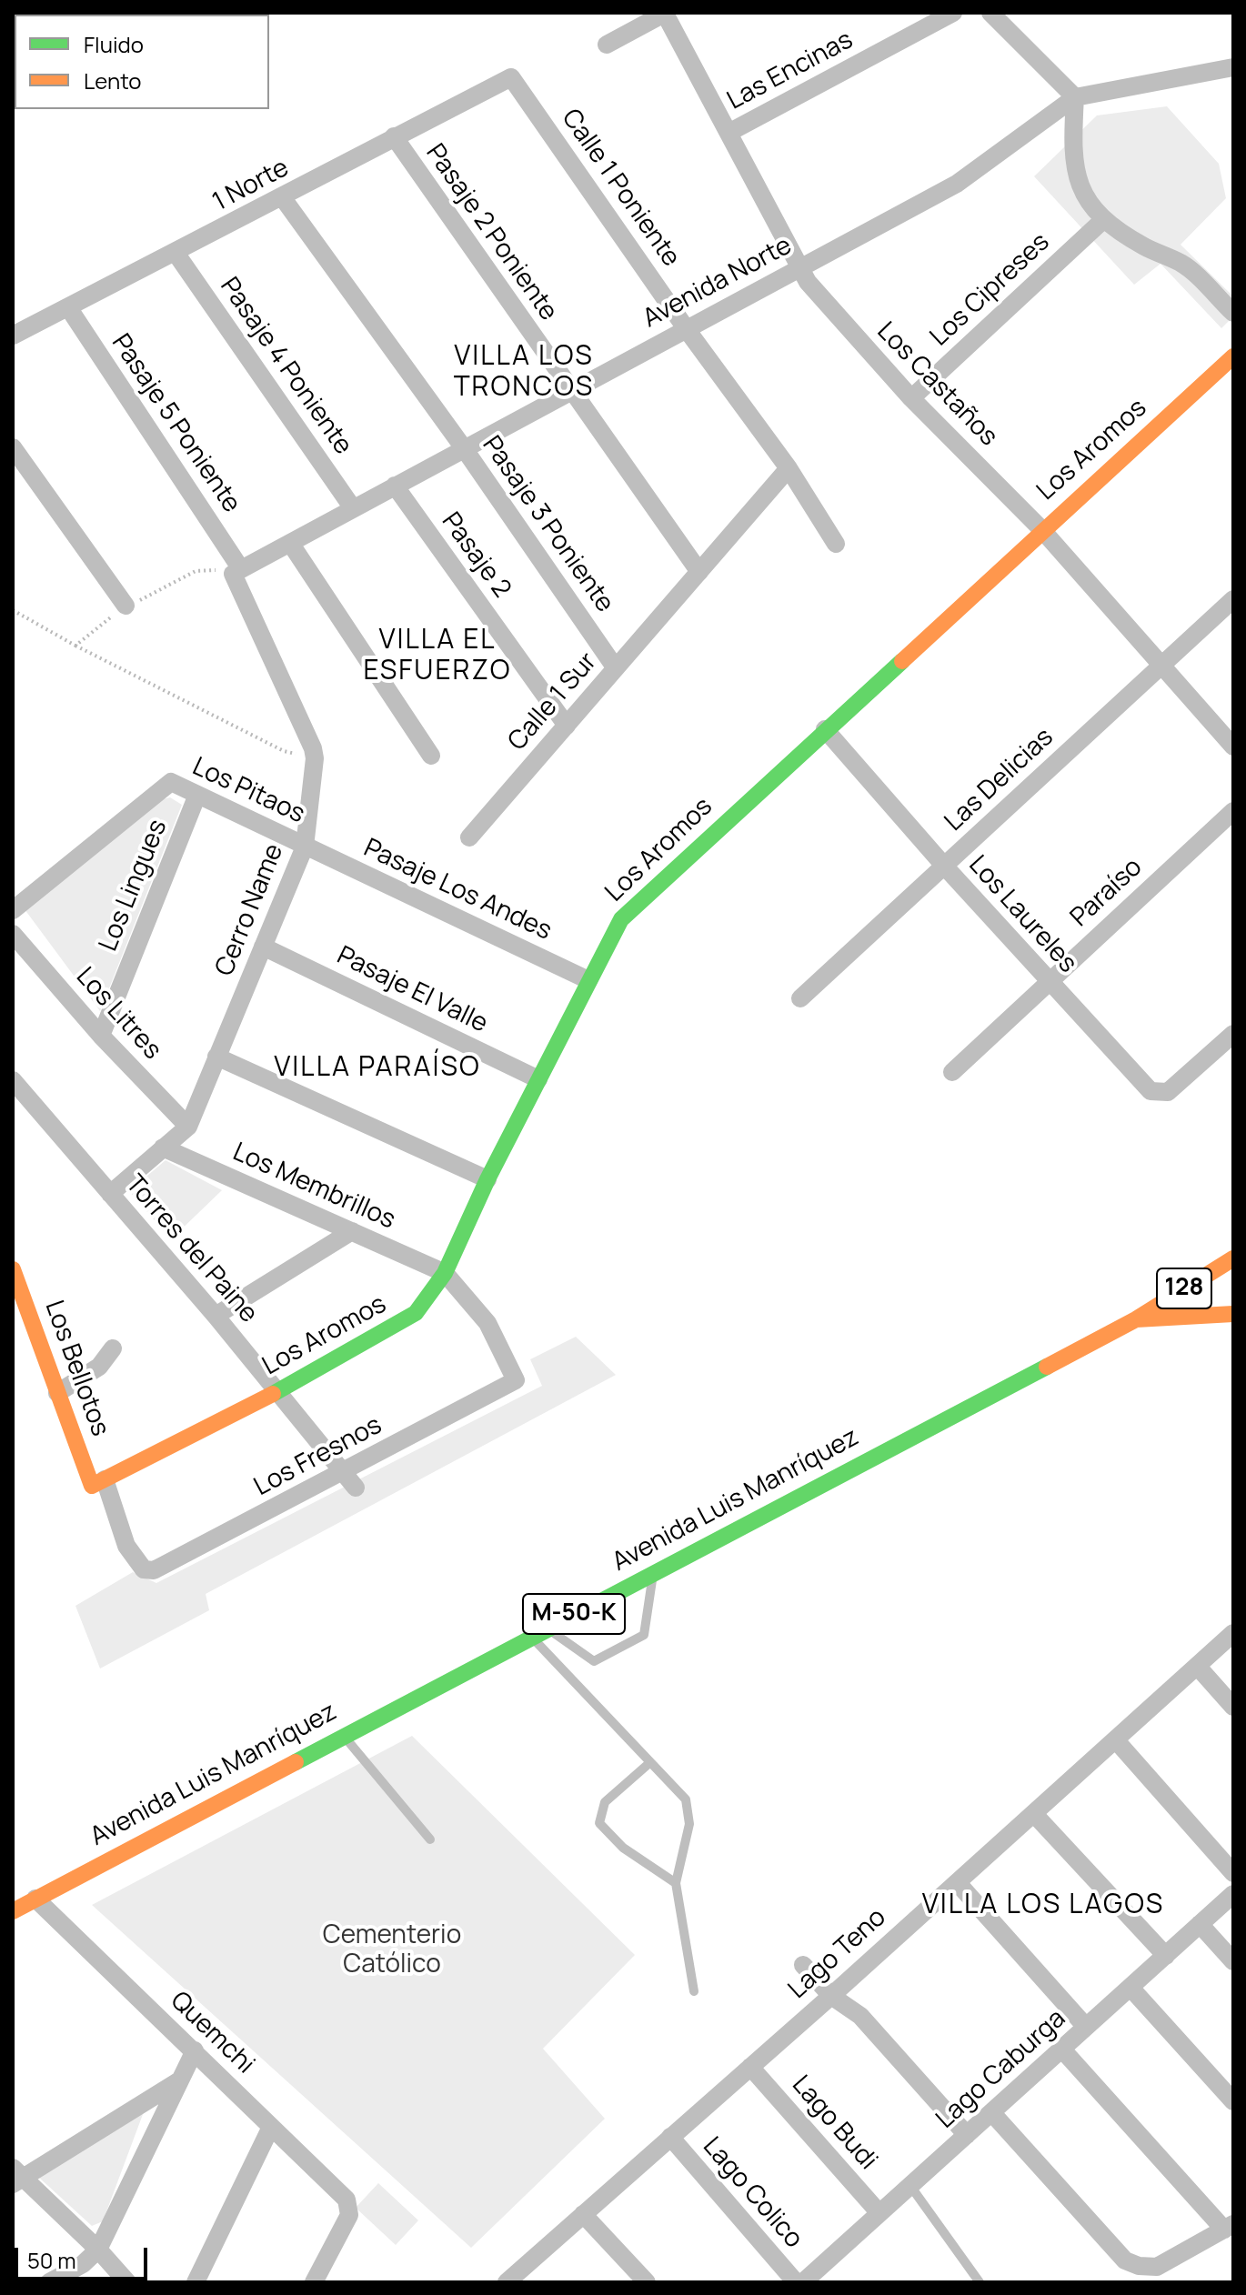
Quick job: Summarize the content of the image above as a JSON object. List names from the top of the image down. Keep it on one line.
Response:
{"streets":{"street":["Las Encinas","1 Norte","Calle 1 Poniente","Pasaje 2 Poniente","Avenida Norte","Los Cipreses","Pasaje 4 Poniente","Los Castaños","Pasaje 5 Poniente","Los Aromos","Pasaje 3 Poniente","Pasaje 2","Calle 1 Sur","Las Delicias","Los Pitaos","Los Lingues","Pasaje Los Andes","Paraíso","Cerro Name","Los Laureles","Pasaje El Valle","Los Litres","Los Membrillos","Torres del Paine","128","Los Bellotos","Los Fresnos","Avenida Luis Manríquez","M-50-K","Lago Teno","Quemchi","Lago Caburga","Lago Budi","Lago Colico"]},"crossings":[["Las Encinas","Los Castaños"],["1 Norte","Calle 1 Poniente"],["1 Norte","Pasaje 2 Poniente"],["1 Norte","Pasaje 4 Poniente"],["1 Norte","Pasaje 5 Poniente"],["1 Norte","Pasaje 3 Poniente"],["Calle 1 Poniente","Avenida Norte"],["Calle 1 Poniente","Calle 1 Sur"],["Pasaje 2 Poniente","Avenida Norte"],["Pasaje 2 Poniente","Calle 1 Sur"],["Avenida Norte","Pasaje 4 Poniente"],["Avenida Norte","Los Castaños"],["Avenida Norte","Pasaje 5 Poniente"],["Avenida Norte","Pasaje 3 Poniente"],["Avenida Norte","Pasaje 2"],["Avenida Norte","Cerro Name"],["Los Cipreses","Los Castaños"],["Los Castaños","Los Aromos"],["Los Castaños","Las Delicias"],["Pasaje 5 Poniente","Cerro Name"],["Los Aromos","Pasaje Los Andes"],["Los Aromos","Los Laureles"],["Los Aromos","Pasaje El Valle"],["Los Aromos","Los Membrillos"],["Los Aromos","Torres del Paine"],["Los Aromos","Los Bellotos"],["Los Aromos","Los Fresnos"],["Pasaje 3 Poniente","Calle 1 Sur"],["Pasaje 2","Calle 1 Sur"],["Las Delicias","Los Laureles"],["Los Pitaos","Los Lingues"],["Los Pitaos","Pasaje Los Andes"],["Los Pitaos","Cerro Name"],["Los Lingues","Los Litres"],["Pasaje Los Andes","Cerro Name"],["Paraíso","Los Laureles"],["Cerro Name","Pasaje El Valle"],["Cerro Name","Los Litres"],["Cerro Name","Los Membrillos"],["Cerro Name","Torres del Paine"],["Los Membrillos","Los Fresnos"],["Torres del Paine","Los Fresnos"],["128","Avenida Luis Manríquez"],["Los Bellotos","Los Fresnos"],["Avenida Luis Manríquez","Quemchi"],["Lago Teno","Lago Budi"],["Lago Teno","Lago Colico"],["Lago Caburga","Lago Budi"]],"districts":["VILLA LOS TRONCOS","VILLA EL ESFUERZO","VILLA PARAÍSO","VILLA LOS LAGOS"],"parks":["Cementerio Católico"],"legend":["Fluido","Lento"],"scale_bar":"50 m"}
